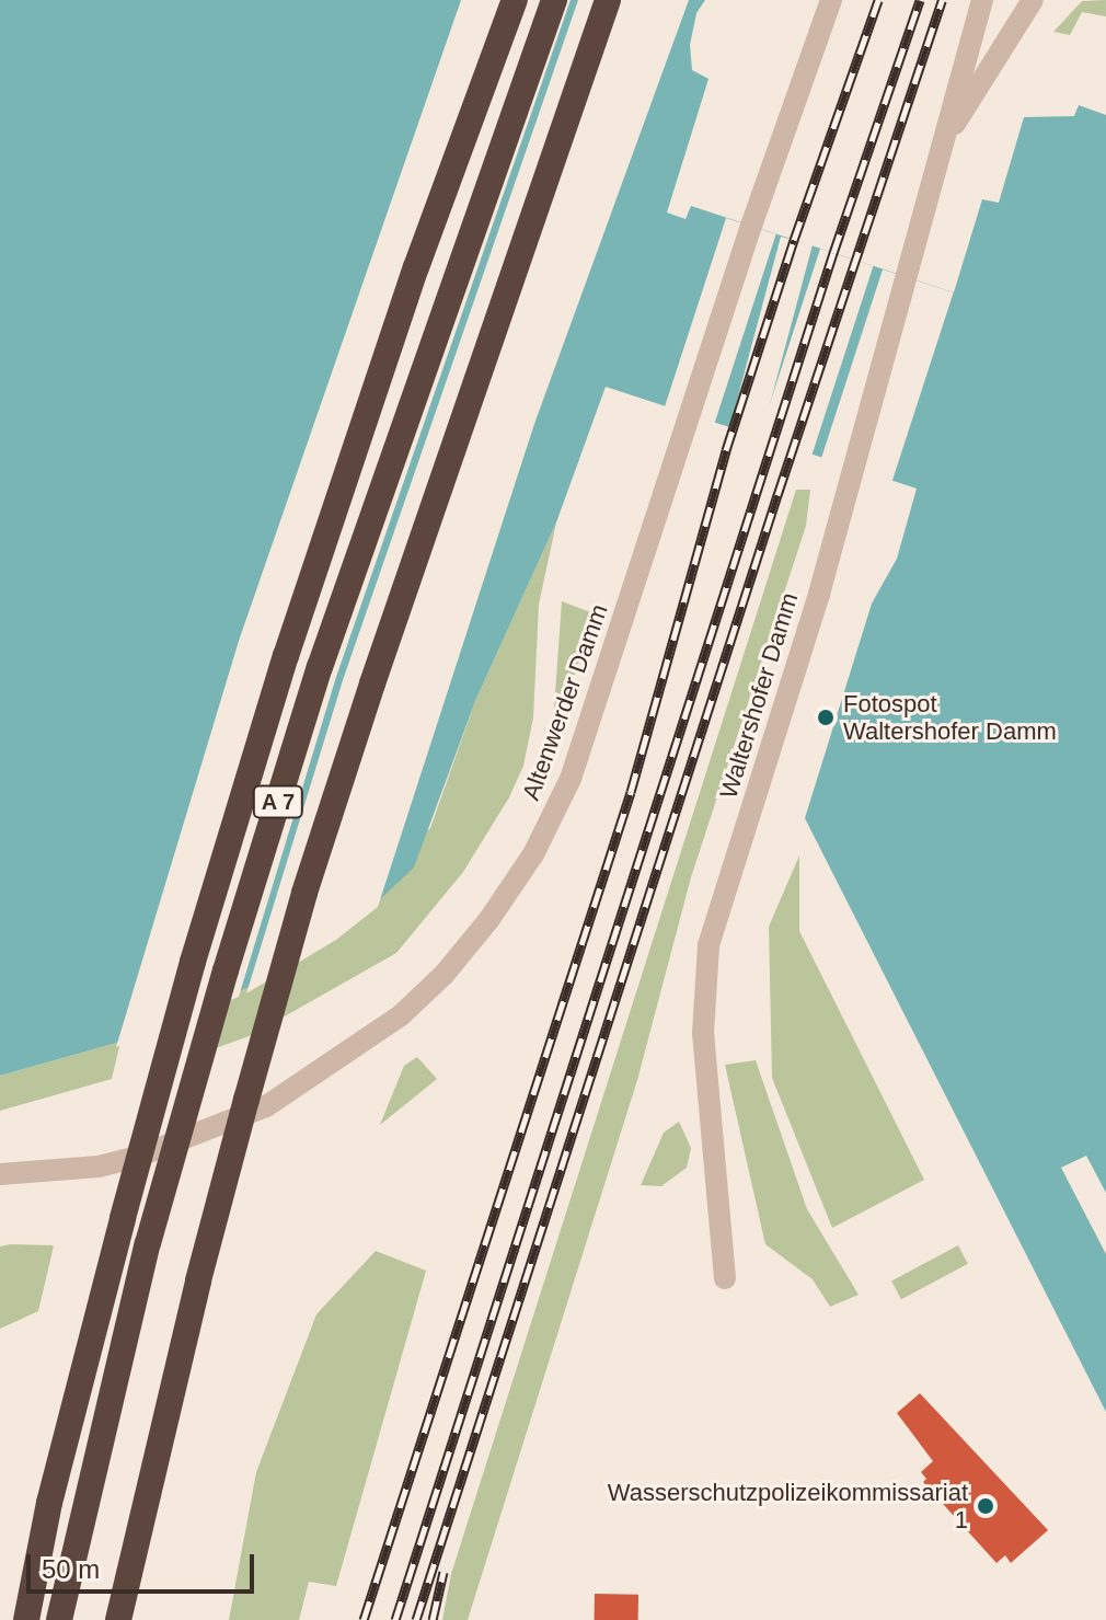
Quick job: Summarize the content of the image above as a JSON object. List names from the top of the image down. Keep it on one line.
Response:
{"streets":{"highway":["A 7"],"street":["Waltershofer Damm","Altenwerder Damm"]},"places":["Fotospot Waltershofer Damm","Wasserschutzpolizeikommissariat 1"],"scale_bar":"50 m"}
